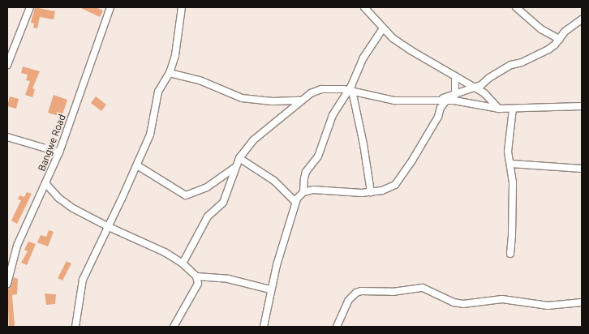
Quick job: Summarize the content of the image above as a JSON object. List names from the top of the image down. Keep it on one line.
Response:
{"streets":{"street":["Bangwe Road"]}}
